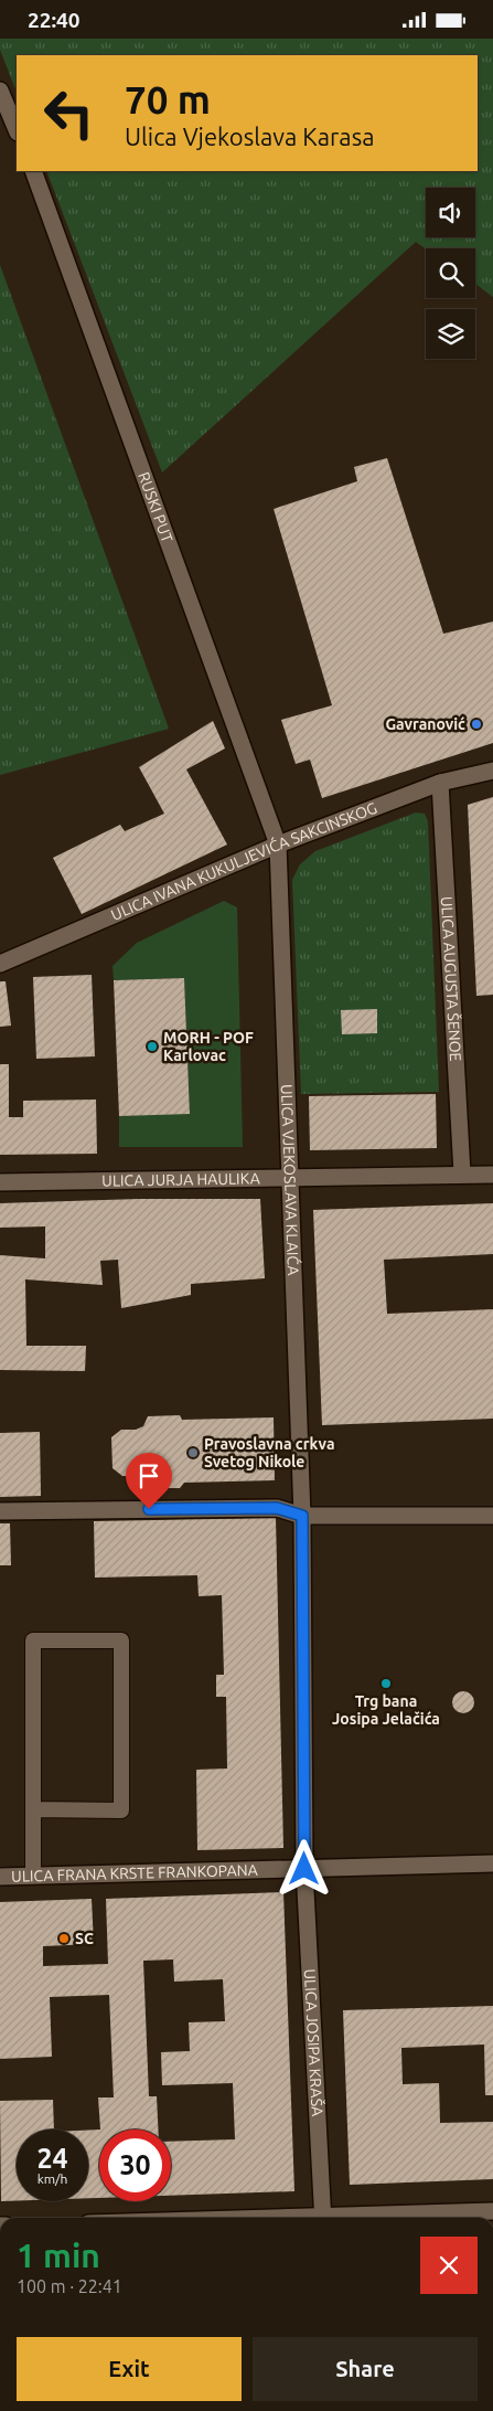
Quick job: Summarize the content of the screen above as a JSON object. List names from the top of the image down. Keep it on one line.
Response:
{"streets":{"street":["RUSKI PUT","ULICA IVANA KUKULJEVIĆA SAKCINSKOG","ULICA AUGUSTA ŠENOE","ULICA JURJA HAULIKA","ULICA VJEKOSLAVA KLAIĆA","ULICA FRANA KRSTE FRANKOPANA","ULICA JOSIPA KRAŠA"]},"crossings":[["RUSKI PUT","ULICA IVANA KUKULJEVIĆA SAKCINSKOG"],["RUSKI PUT","ULICA VJEKOSLAVA KLAIĆA"],["ULICA IVANA KUKULJEVIĆA SAKCINSKOG","ULICA AUGUSTA ŠENOE"],["ULICA IVANA KUKULJEVIĆA SAKCINSKOG","ULICA VJEKOSLAVA KLAIĆA"],["ULICA AUGUSTA ŠENOE","ULICA JURJA HAULIKA"],["ULICA JURJA HAULIKA","ULICA VJEKOSLAVA KLAIĆA"],["ULICA FRANA KRSTE FRANKOPANA","ULICA JOSIPA KRAŠA"]],"places":["Gavranović","MORH - POF Karlovac","Pravoslavna crkva Svetog Nikole","Trg bana Josipa Jelačića","SC"],"page":{"status":"22:40","turn":["70 m","Ulica Vjekoslava Karasa"],"speed":"24 km/h","limit":"30","heading":["1 min","100 m · 22:41"],"buttons":["Exit","Share"]}}
